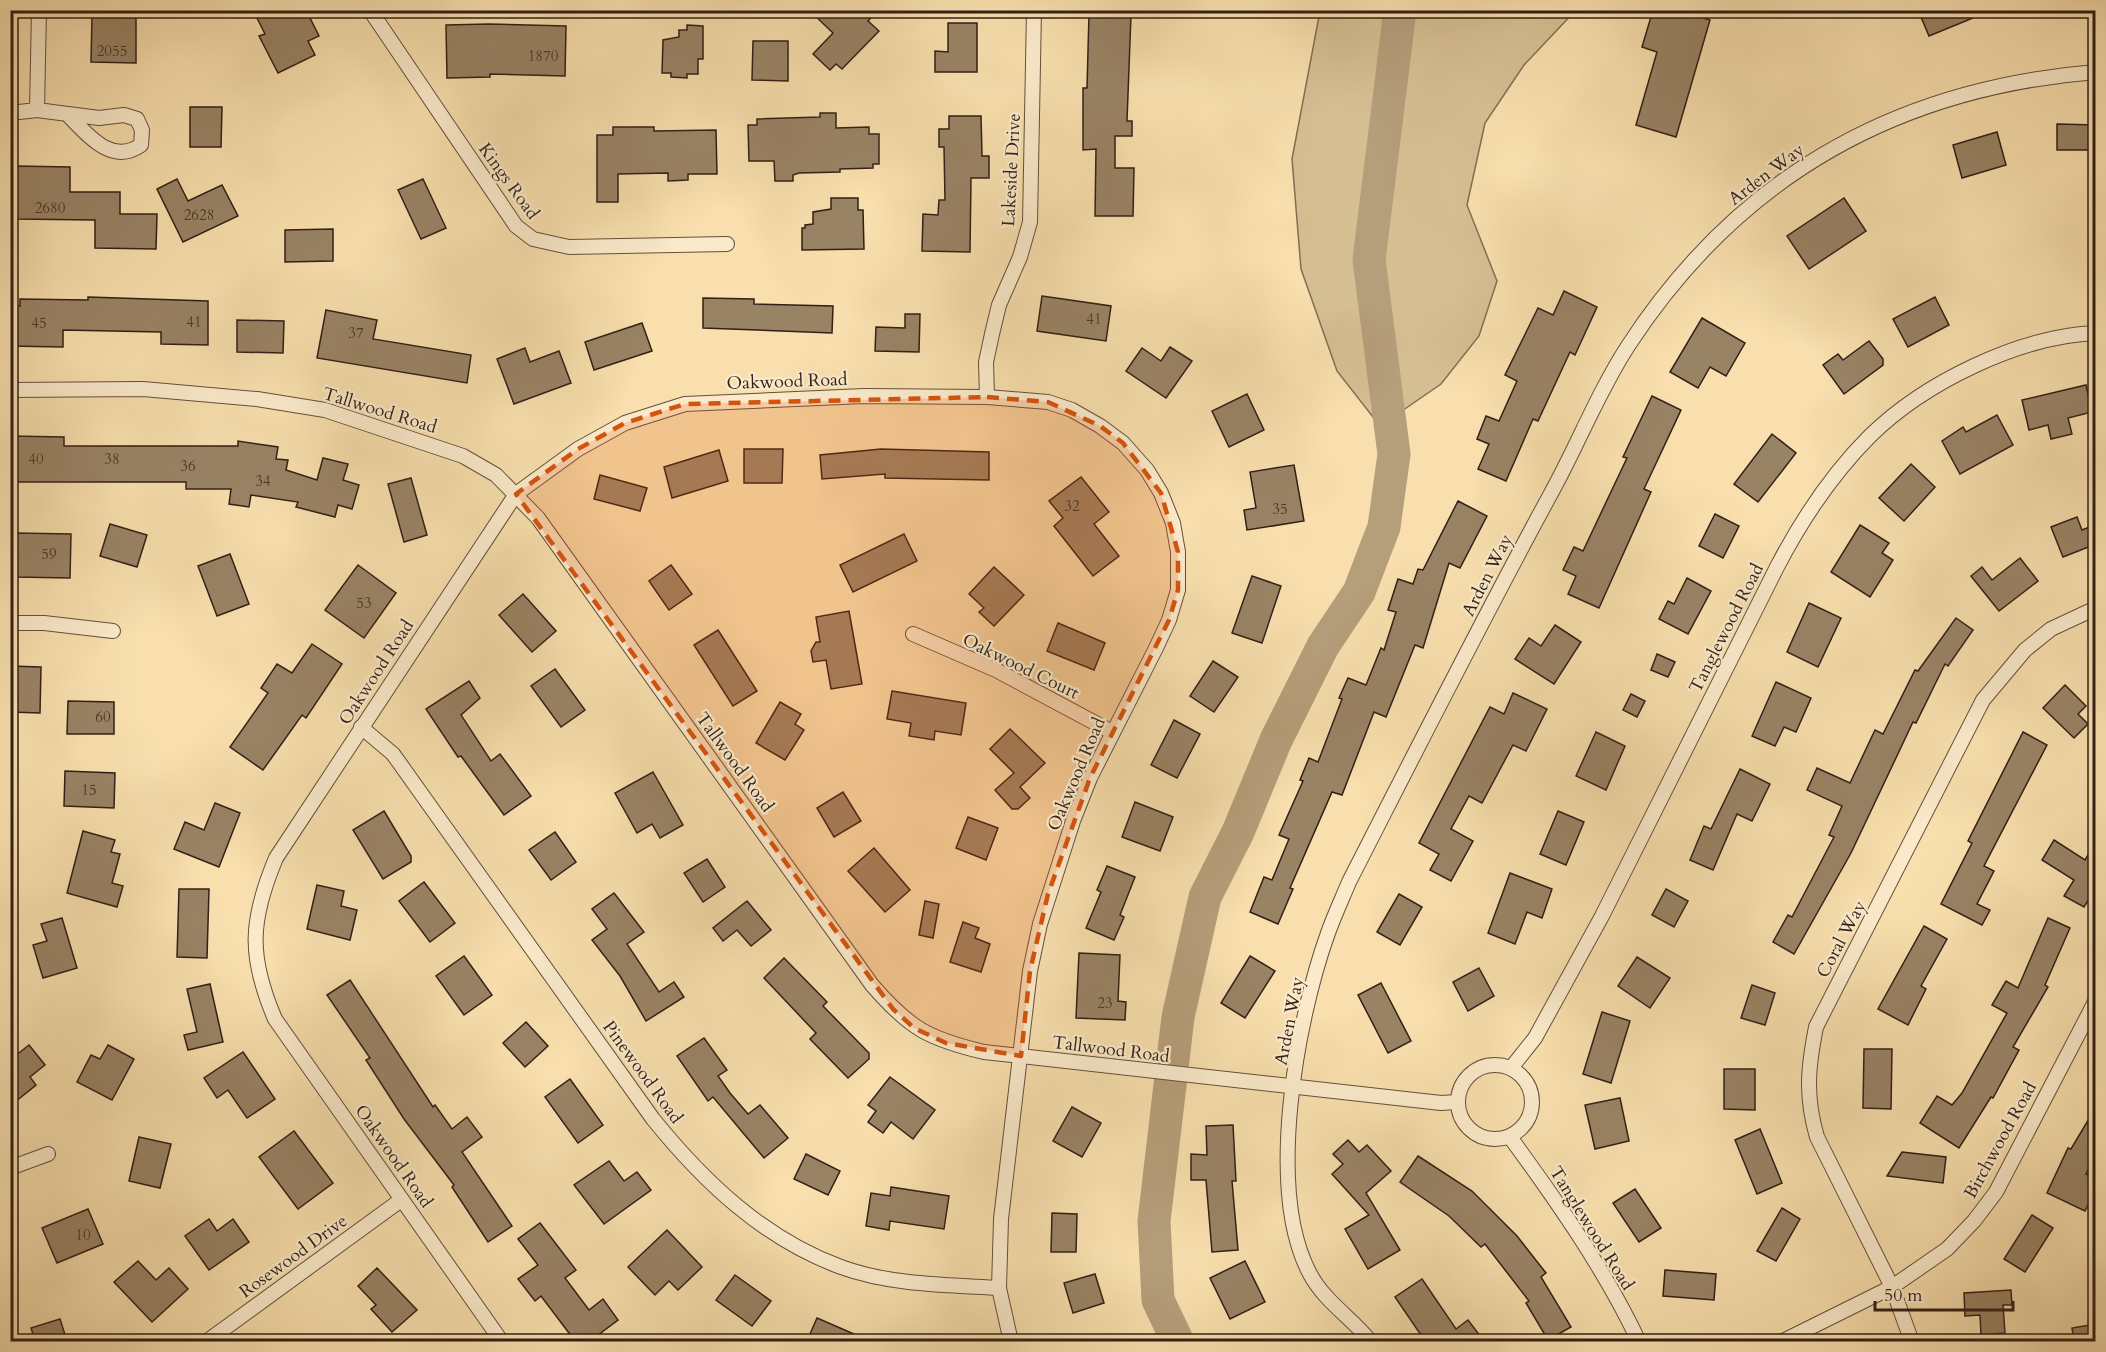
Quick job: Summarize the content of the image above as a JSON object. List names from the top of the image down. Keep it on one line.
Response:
{"streets":{"street":["Lakeside Drive","Arden Way","Kings Road","Oakwood Road","Tallwood Road","Tanglewood Road","Oakwood Court","Coral Way","Pinewood Road","Birchwood Road","Rosewood Drive"]},"crossings":[["Lakeside Drive","Oakwood Road"],["Arden Way","Tallwood Road"],["Oakwood Road","Tallwood Road"],["Oakwood Road","Oakwood Court"],["Oakwood Road","Pinewood Road"],["Oakwood Road","Rosewood Drive"],["Tallwood Road","Tanglewood Road"],["Coral Way","Birchwood Road"]],"house_numbers":["2055","1870","2680","2628","41","41","45","37","40","38","36","34","32","35","59","53","60","15","23","10"],"scale_bar":"50 m"}
